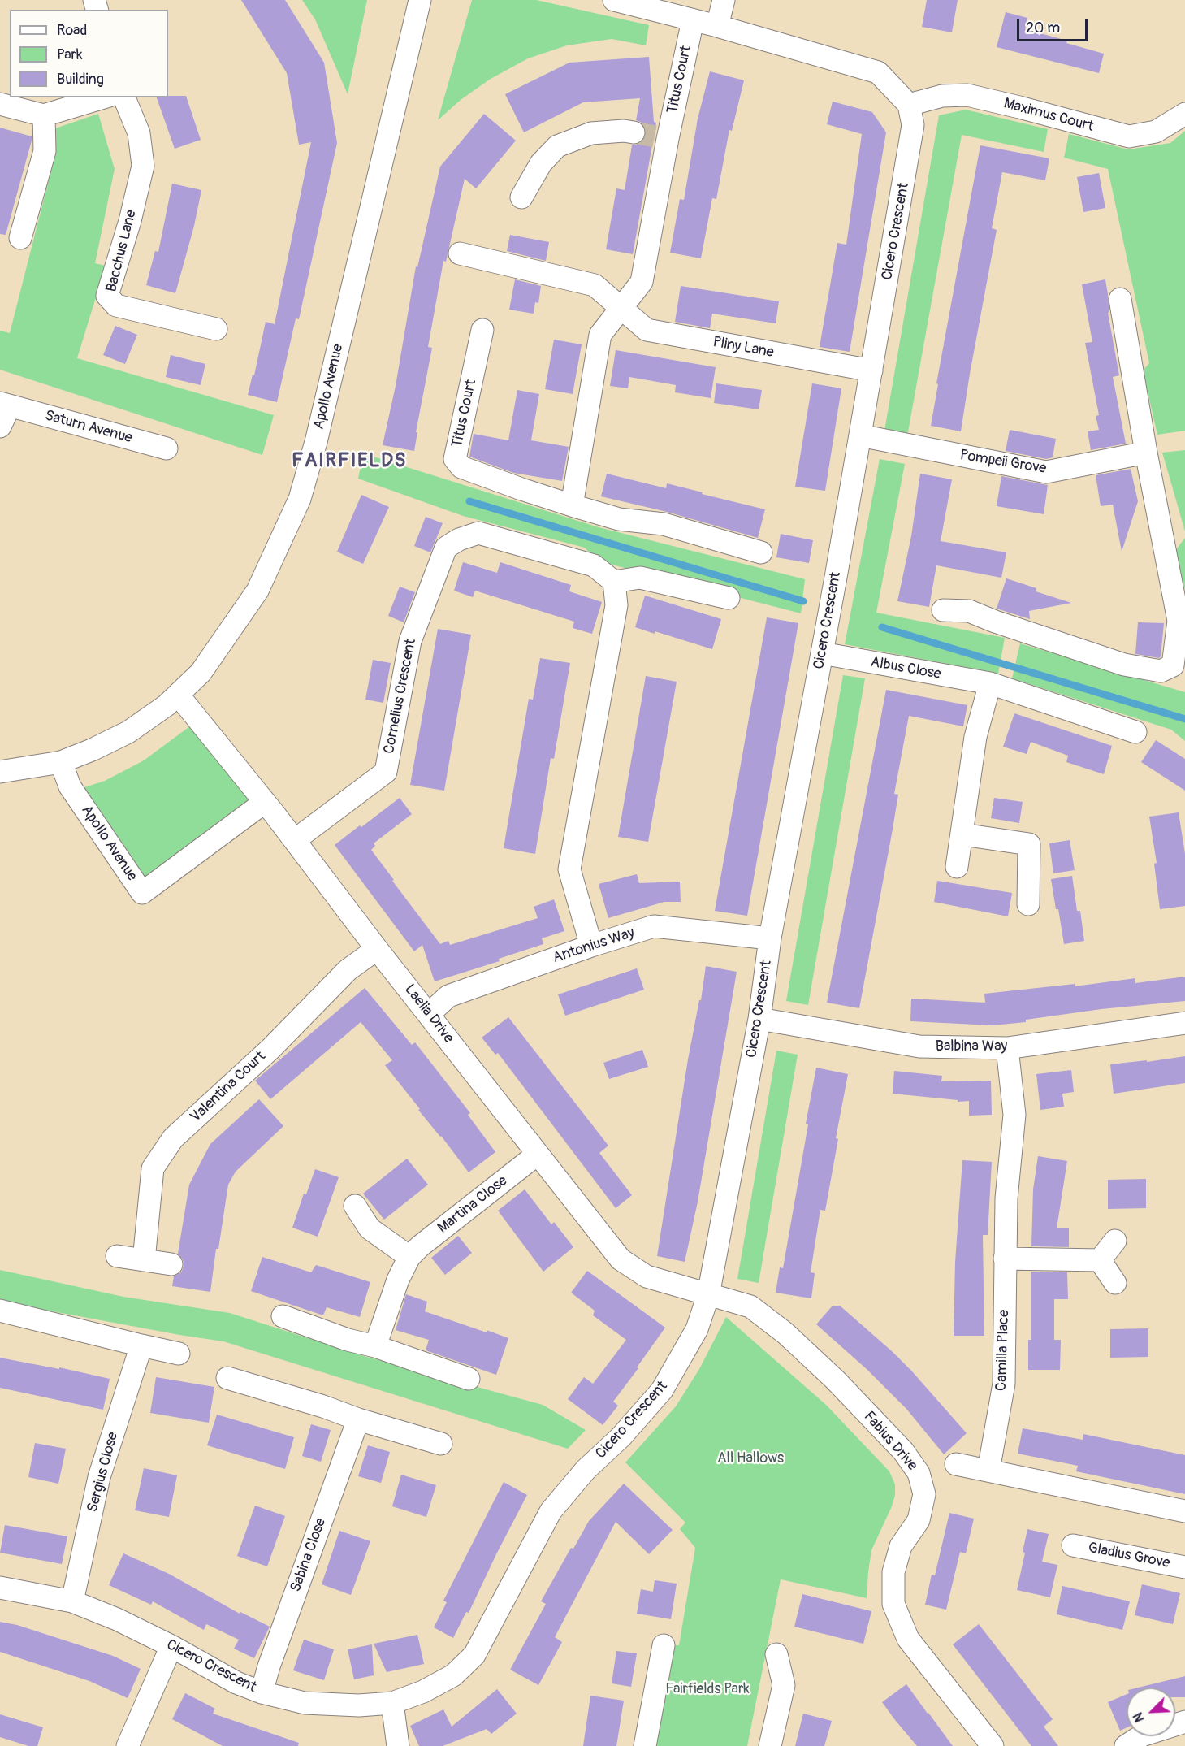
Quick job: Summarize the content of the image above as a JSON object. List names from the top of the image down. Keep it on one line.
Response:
{"streets":{"street":["Titus Court","Maximus Court","Cicero Crescent","Bacchus Lane","Pliny Lane","Apollo Avenue","Saturn Avenue","Pompeii Grove","Albus Close","Cornelius Crescent","Antonius Way","Laelia Drive","Balbina Way","Valentina Court","Martina Close","Camilla Place","Fabius Drive","Sergius Close","Sabina Close","Gladius Grove"]},"crossings":[["Titus Court","Pliny Lane"],["Maximus Court","Cicero Crescent"],["Cicero Crescent","Pliny Lane"],["Cicero Crescent","Pompeii Grove"],["Cicero Crescent","Albus Close"],["Cicero Crescent","Antonius Way"],["Cicero Crescent","Laelia Drive"],["Cicero Crescent","Balbina Way"],["Cicero Crescent","Fabius Drive"],["Cicero Crescent","Sergius Close"],["Cicero Crescent","Sabina Close"],["Apollo Avenue","Laelia Drive"],["Cornelius Crescent","Laelia Drive"],["Antonius Way","Laelia Drive"],["Laelia Drive","Valentina Court"],["Laelia Drive","Martina Close"],["Laelia Drive","Fabius Drive"],["Balbina Way","Camilla Place"]],"districts":["FAIRFIELDS"],"parks":["All Hallows","Fairfields Park"],"legend":["Road","Park","Building"],"scale_bar":"20 m","north":"bottom left"}
